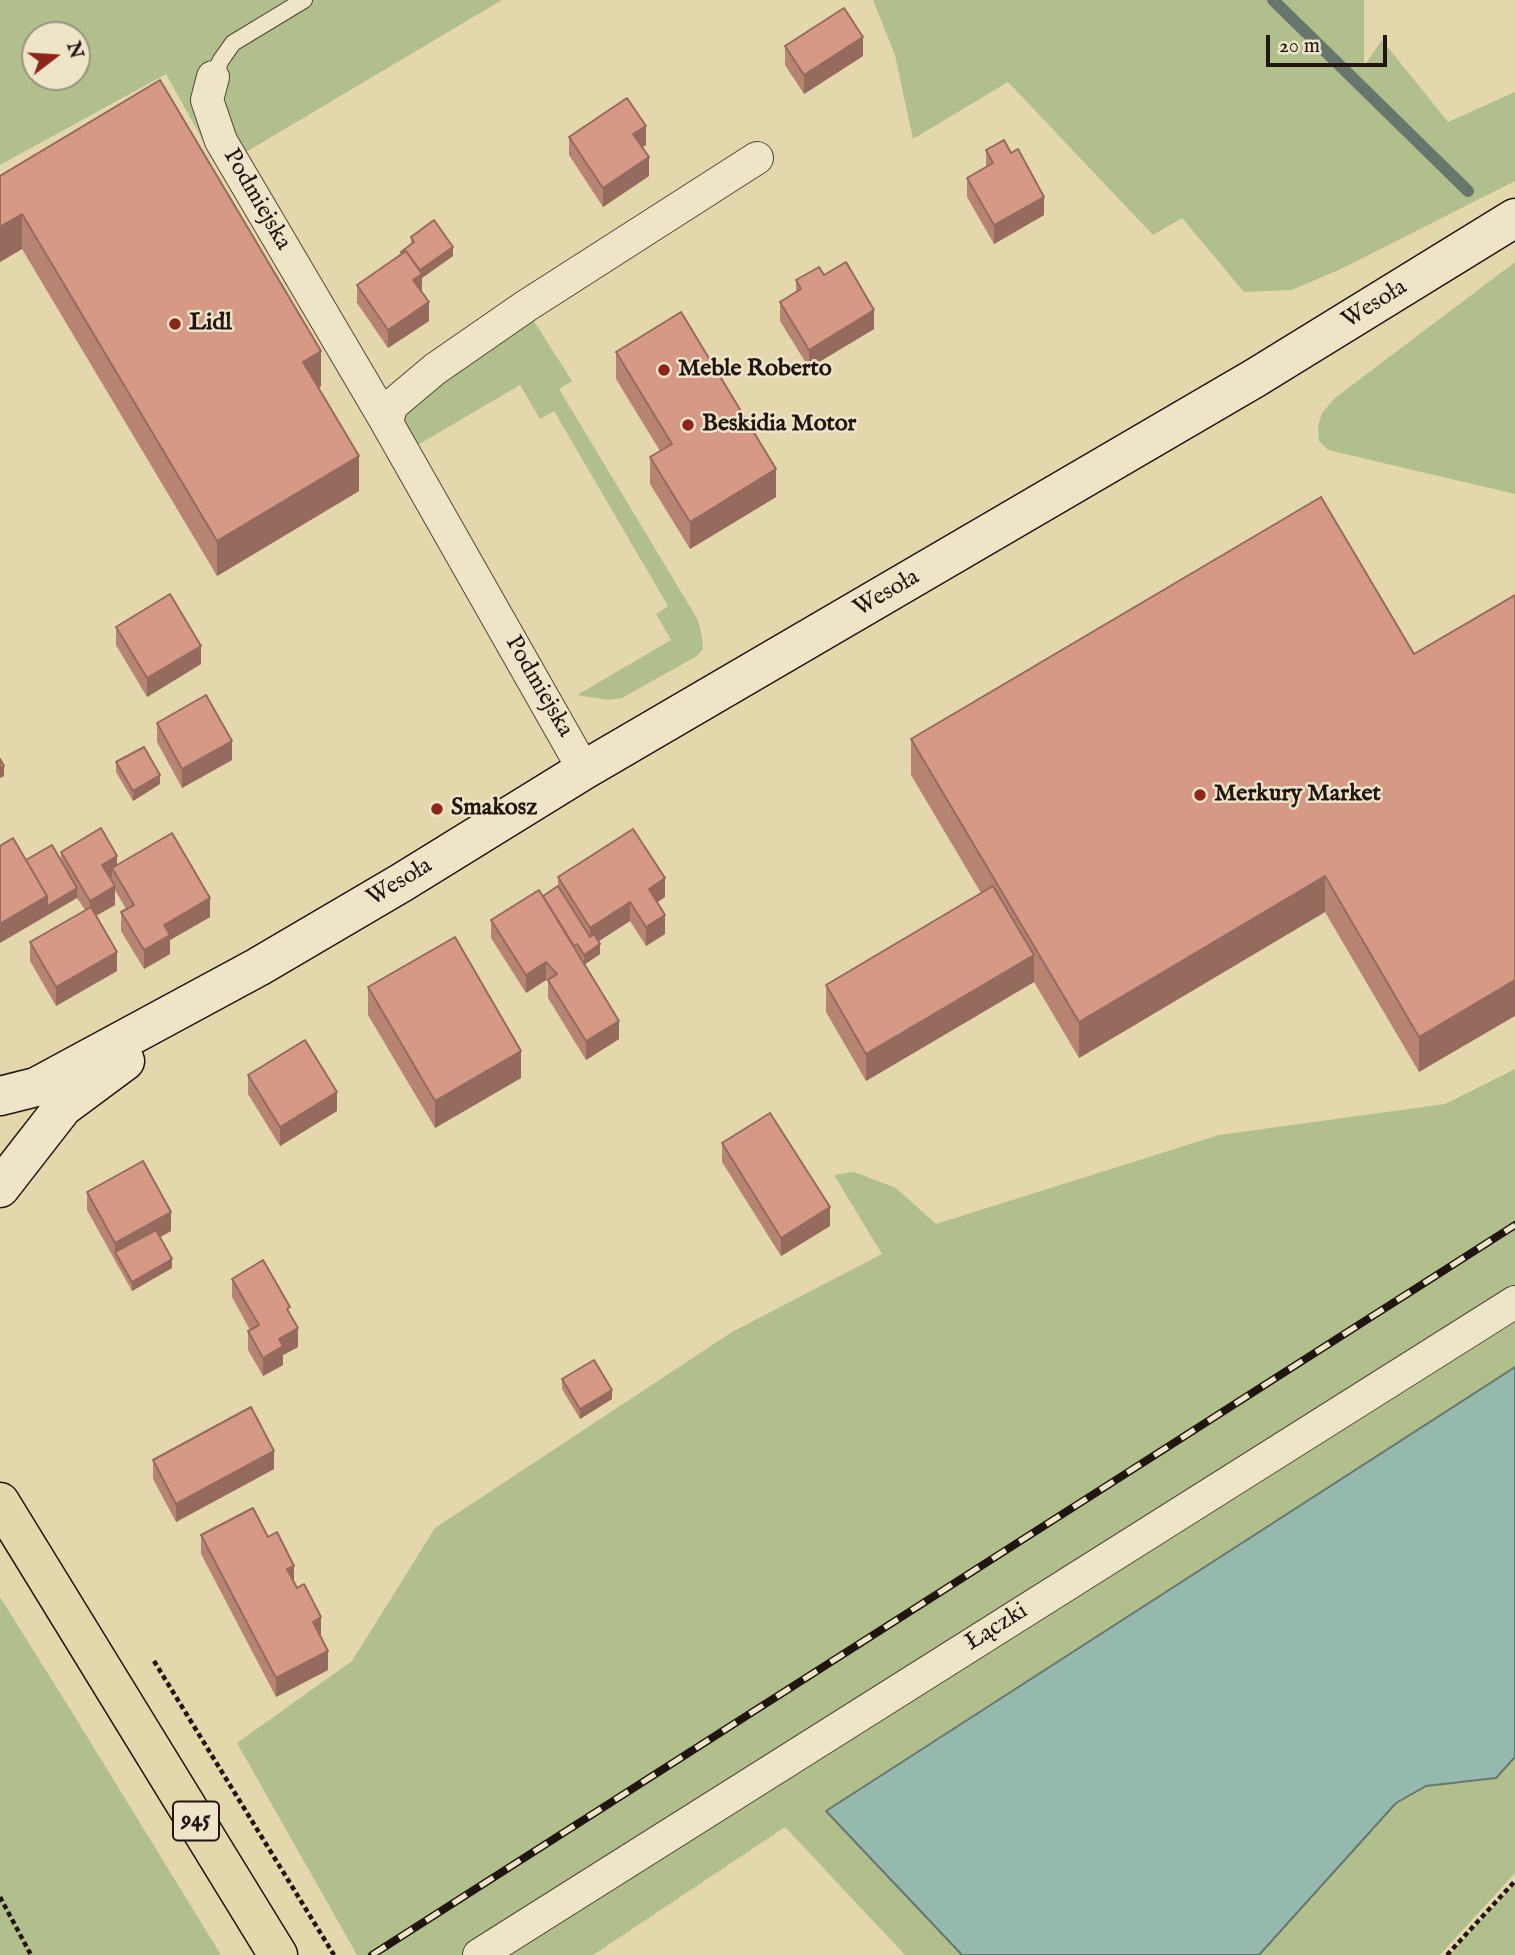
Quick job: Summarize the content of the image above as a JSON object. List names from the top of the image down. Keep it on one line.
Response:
{"streets":{"main road":["Wesoła","945"],"street":["Podmiejska","Łączki"]},"crossings":[["Podmiejska","Wesoła"]],"places":["Lidl","Meble Roberto","Beskidia Motor","Merkury Market","Smakosz"],"scale_bar":"20 m","north":"right"}
